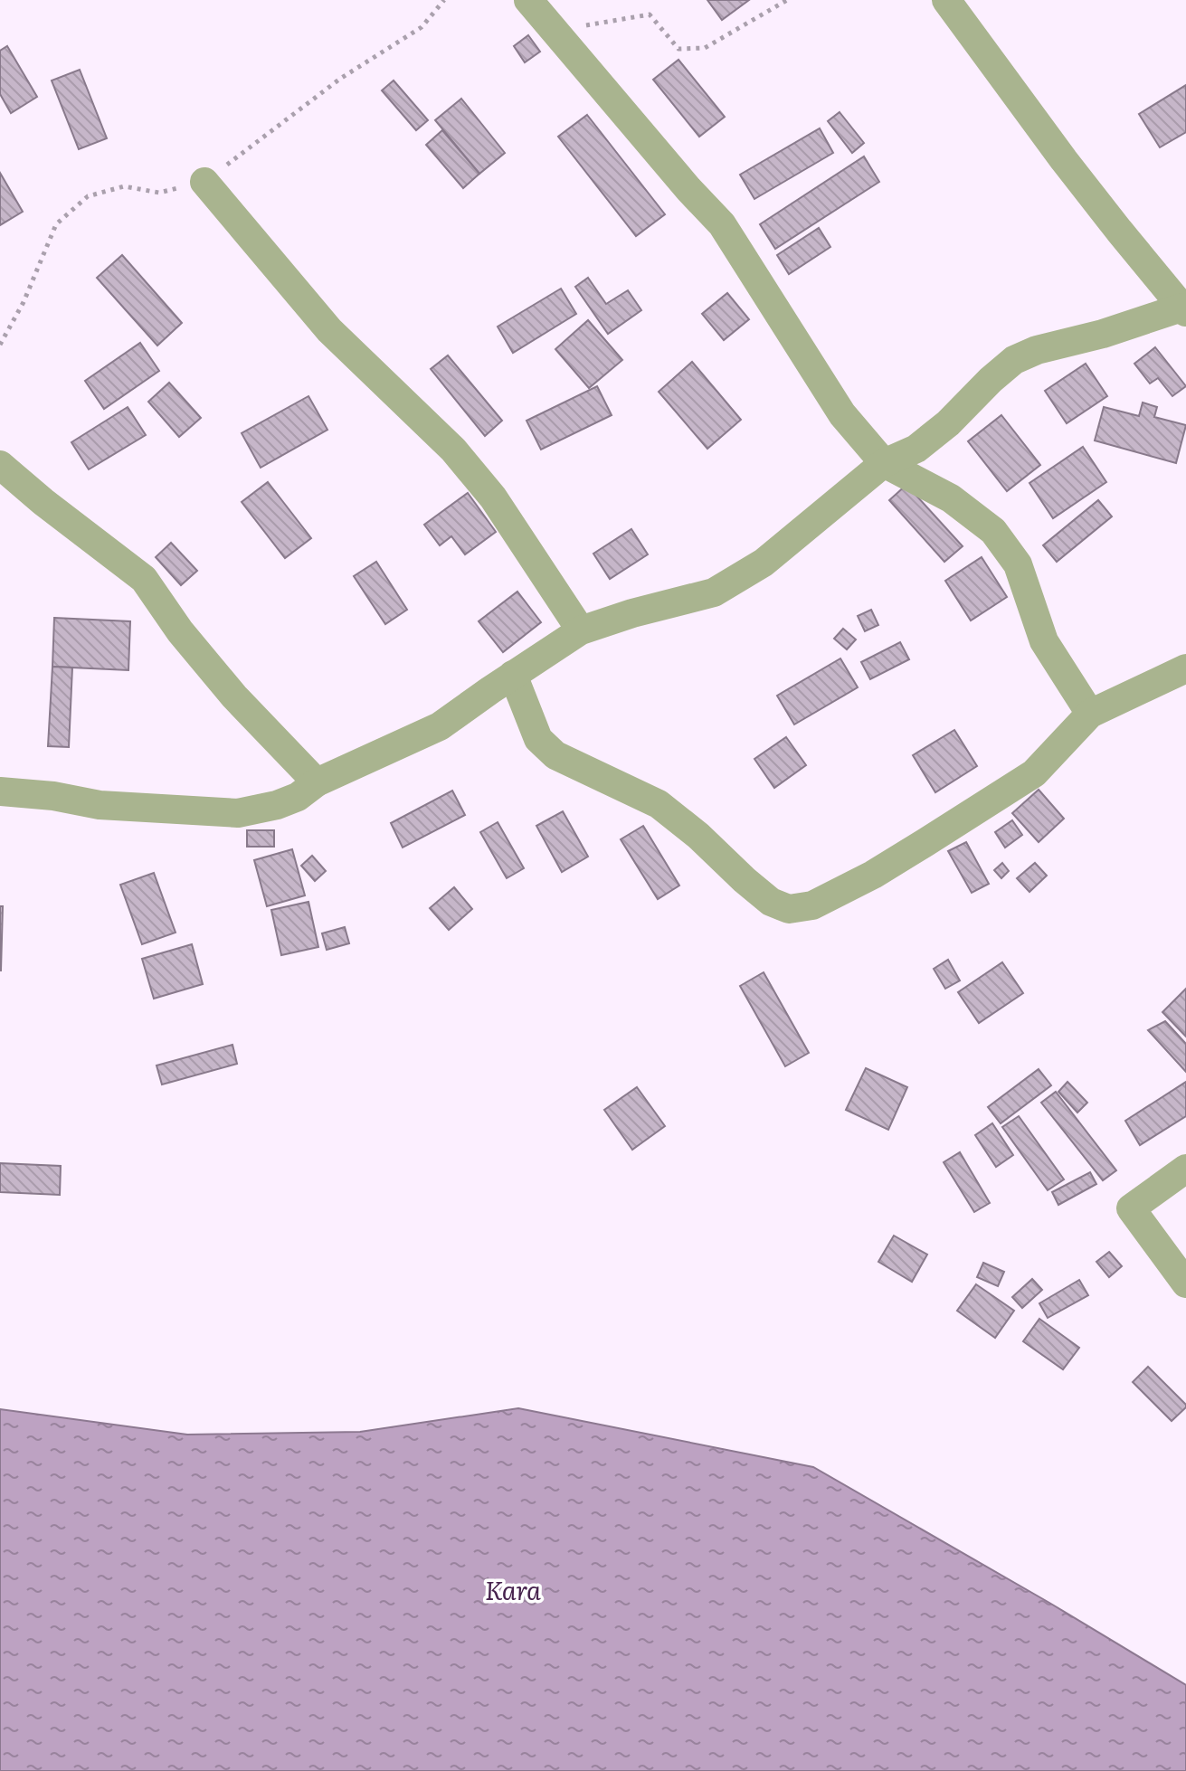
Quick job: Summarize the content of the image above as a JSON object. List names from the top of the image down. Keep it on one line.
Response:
{"water":["Kara"]}
